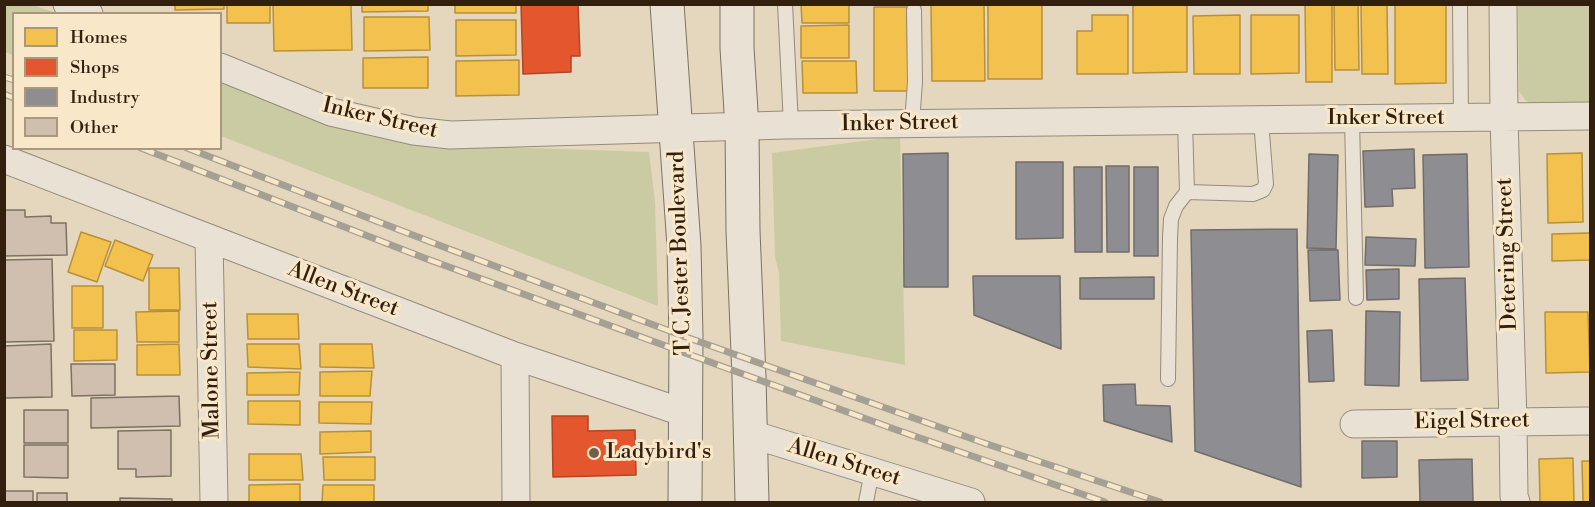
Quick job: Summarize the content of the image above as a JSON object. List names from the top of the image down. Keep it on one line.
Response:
{"streets":{"main road":["T C Jester Boulevard"],"street":["Inker Street","Detering Street","Allen Street","Malone Street","Eigel Street"]},"crossings":[["Inker Street","T C Jester Boulevard"],["Inker Street","Detering Street"],["T C Jester Boulevard","Allen Street"],["Detering Street","Eigel Street"],["Allen Street","Malone Street"]],"places":["Ladybird's"],"legend":["Homes","Shops","Industry","Other"]}
